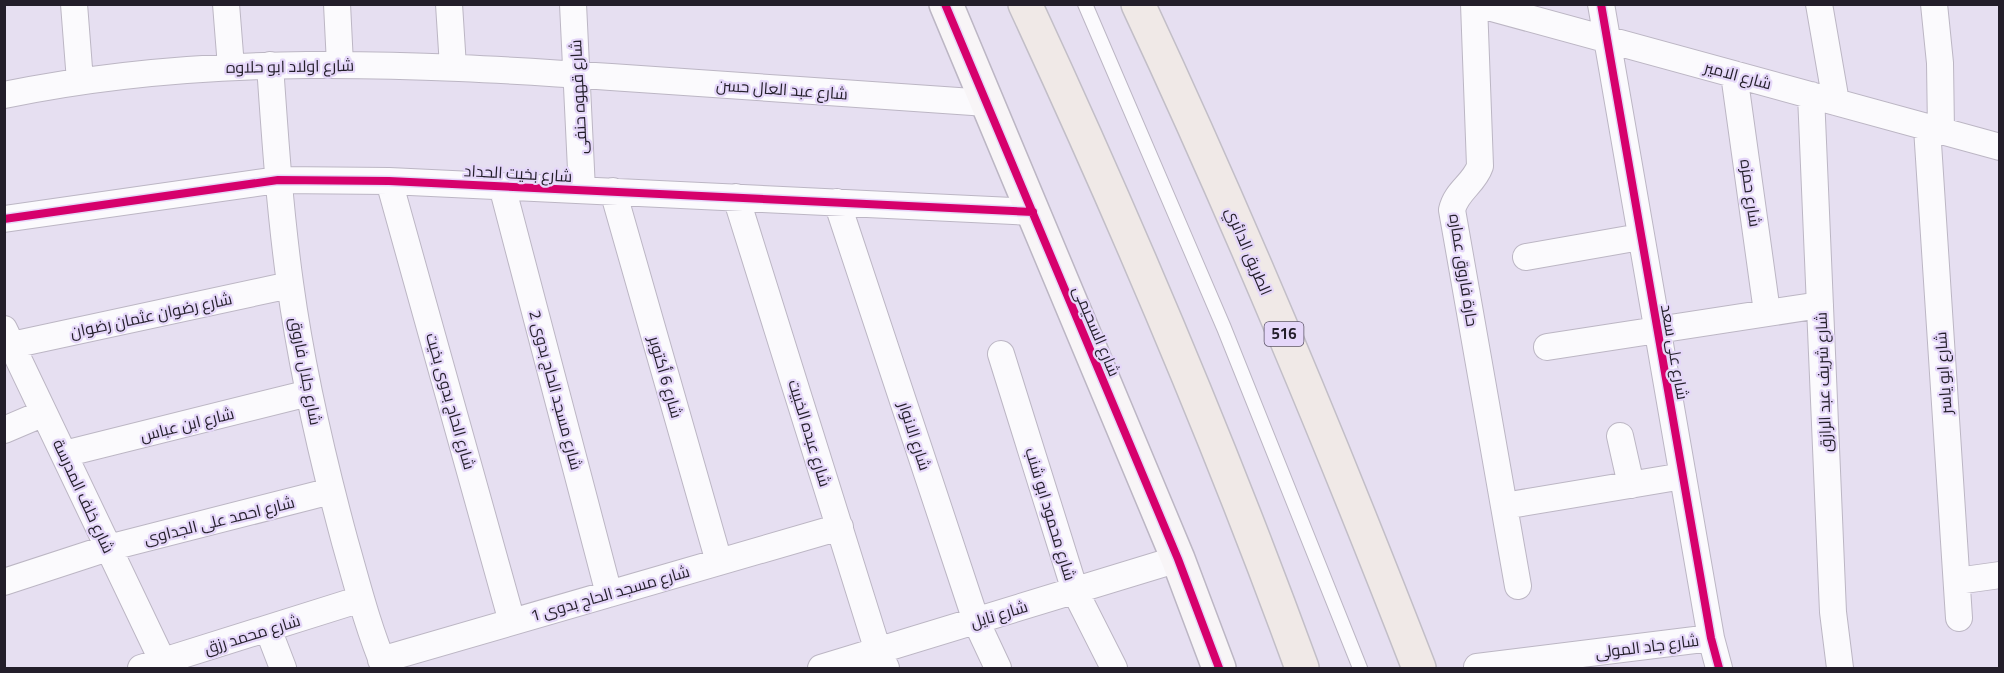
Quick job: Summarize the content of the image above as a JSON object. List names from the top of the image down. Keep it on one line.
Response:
{"streets":{"highway":["الطريق الدائري","516"],"street":["شارع اولاد ابو حلاوه","شارع الامير","شارع عبد العال حسن","شارع قهوه حنفى","شارع بخيت الحداد","شارع حمزه","حارة فاروق عماره","شارع رضوان عثمان رضوان","شارع السحيمى","شارع على سعد","شارع جلال فاروق","شارع ابو ياسر","شارع 6 أكتوبر","شارع شريف عبد الرازق","شارع مسجد الحاج بدوى 2","شارع الحاج بدوى بخيت","شارع ابن عباس","شارع عبده الخبيت","شارع الانوار","شارع خلف المدرسة","شارع محمود ابو شنب","شارع احمد على الجداوى","شارع مسجد الحاج بدوى 1","شارع نايل","شارع محمد رزق","شارع جاد المولى"]},"crossings":[["شارع اولاد ابو حلاوه","شارع عبد العال حسن"],["شارع اولاد ابو حلاوه","شارع قهوه حنفى"],["شارع اولاد ابو حلاوه","شارع جلال فاروق"],["شارع الامير","شارع حمزه"],["شارع الامير","حارة فاروق عماره"],["شارع الامير","شارع على سعد"],["شارع الامير","شارع ابو ياسر"],["شارع الامير","شارع شريف عبد الرازق"],["شارع عبد العال حسن","شارع قهوه حنفى"],["شارع عبد العال حسن","شارع السحيمى"],["شارع قهوه حنفى","شارع بخيت الحداد"],["شارع بخيت الحداد","شارع السحيمى"],["شارع بخيت الحداد","شارع جلال فاروق"],["شارع بخيت الحداد","شارع 6 أكتوبر"],["شارع بخيت الحداد","شارع مسجد الحاج بدوى 2"],["شارع بخيت الحداد","شارع الحاج بدوى بخيت"],["شارع بخيت الحداد","شارع عبده الخبيت"],["شارع بخيت الحداد","شارع الانوار"],["شارع رضوان عثمان رضوان","شارع جلال فاروق"],["شارع رضوان عثمان رضوان","شارع خلف المدرسة"],["شارع السحيمى","شارع نايل"],["شارع على سعد","شارع جاد المولى"],["شارع جلال فاروق","شارع ابن عباس"],["شارع جلال فاروق","شارع احمد على الجداوى"],["شارع جلال فاروق","شارع مسجد الحاج بدوى 1"],["شارع جلال فاروق","شارع محمد رزق"],["شارع 6 أكتوبر","شارع مسجد الحاج بدوى 1"],["شارع مسجد الحاج بدوى 2","شارع مسجد الحاج بدوى 1"],["شارع الحاج بدوى بخيت","شارع مسجد الحاج بدوى 1"],["شارع ابن عباس","شارع خلف المدرسة"],["شارع عبده الخبيت","شارع مسجد الحاج بدوى 1"],["شارع عبده الخبيت","شارع نايل"],["شارع الانوار","شارع نايل"],["شارع خلف المدرسة","شارع احمد على الجداوى"],["شارع خلف المدرسة","شارع محمد رزق"],["شارع محمود ابو شنب","شارع نايل"]]}
